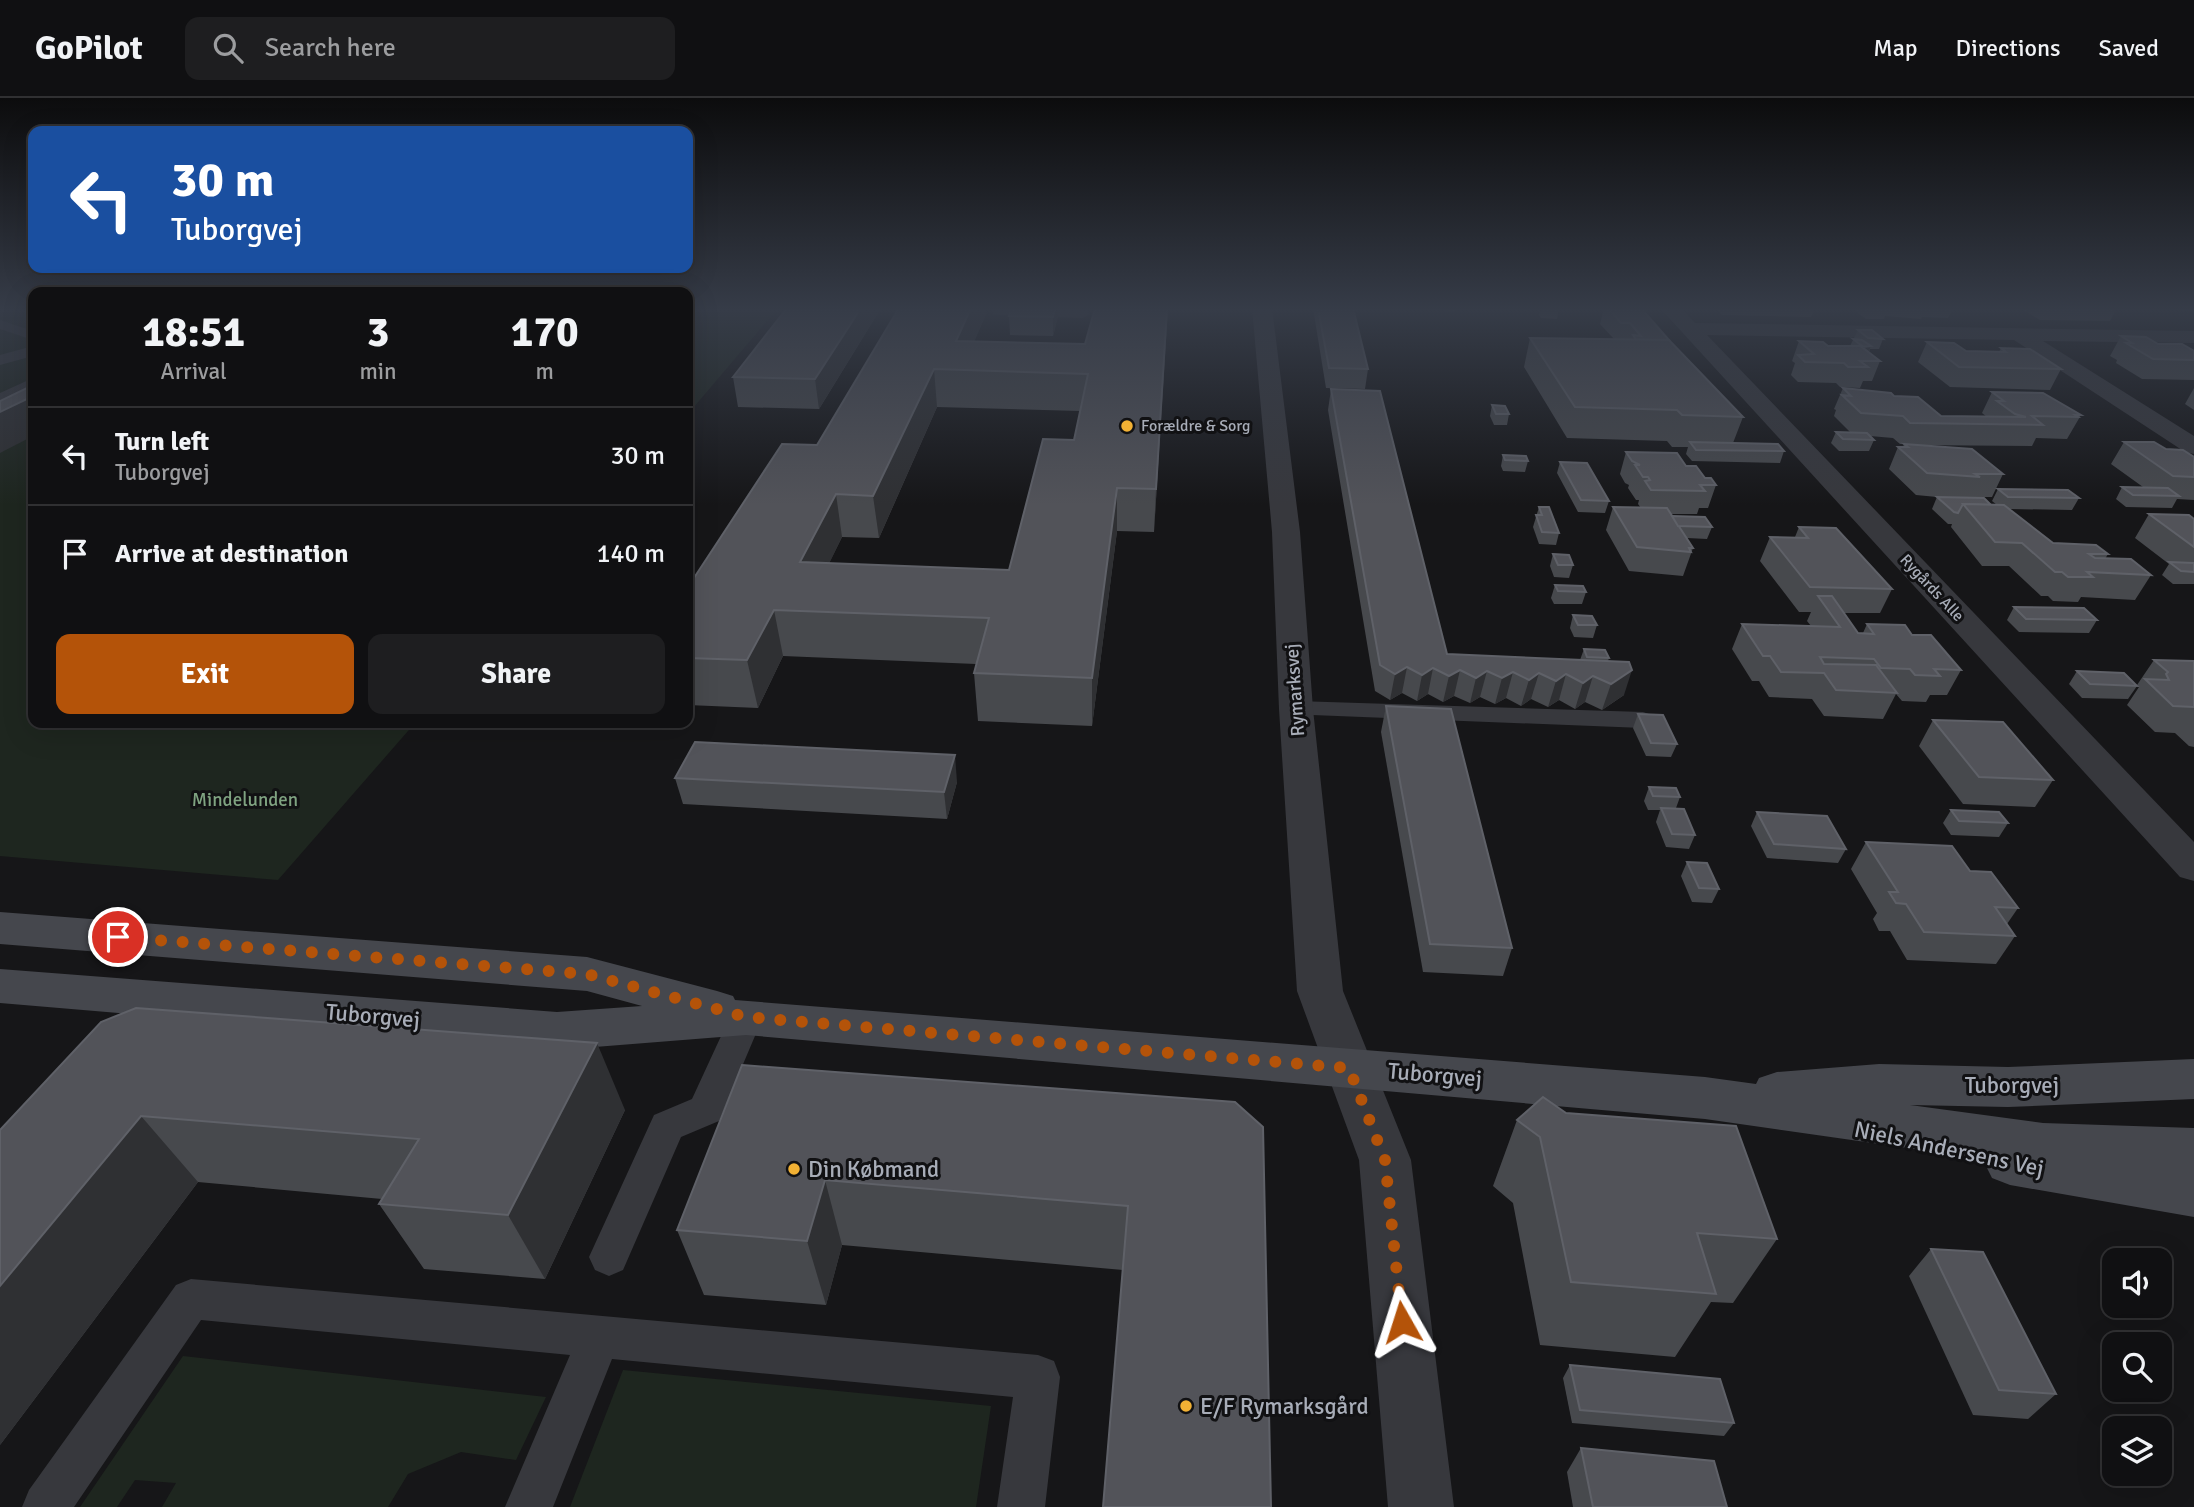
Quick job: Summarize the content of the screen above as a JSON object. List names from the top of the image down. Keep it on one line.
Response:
{"streets":{"street":["Rygårds Alle","Rymarksvej","Tuborgvej","Niels Andersens Vej"]},"crossings":[["Rymarksvej","Tuborgvej"],["Tuborgvej","Niels Andersens Vej"]],"parks":["Mindelunden"],"places":["Forældre & Sorg","Din Købmand","E/F Rymarksgård"],"page":{"header":"GoPilot","search":"Search here","nav":["Map","Directions","Saved"],"turn":["30 m","Tuborgvej"],"eta":["18:51","Arrival","3","min","170","m"],"list":[{"name":"Turn left","note":"Tuborgvej","value":"30 m"},{"name":"Arrive at destination","value":"140 m"}],"buttons":["Exit","Share"]}}
